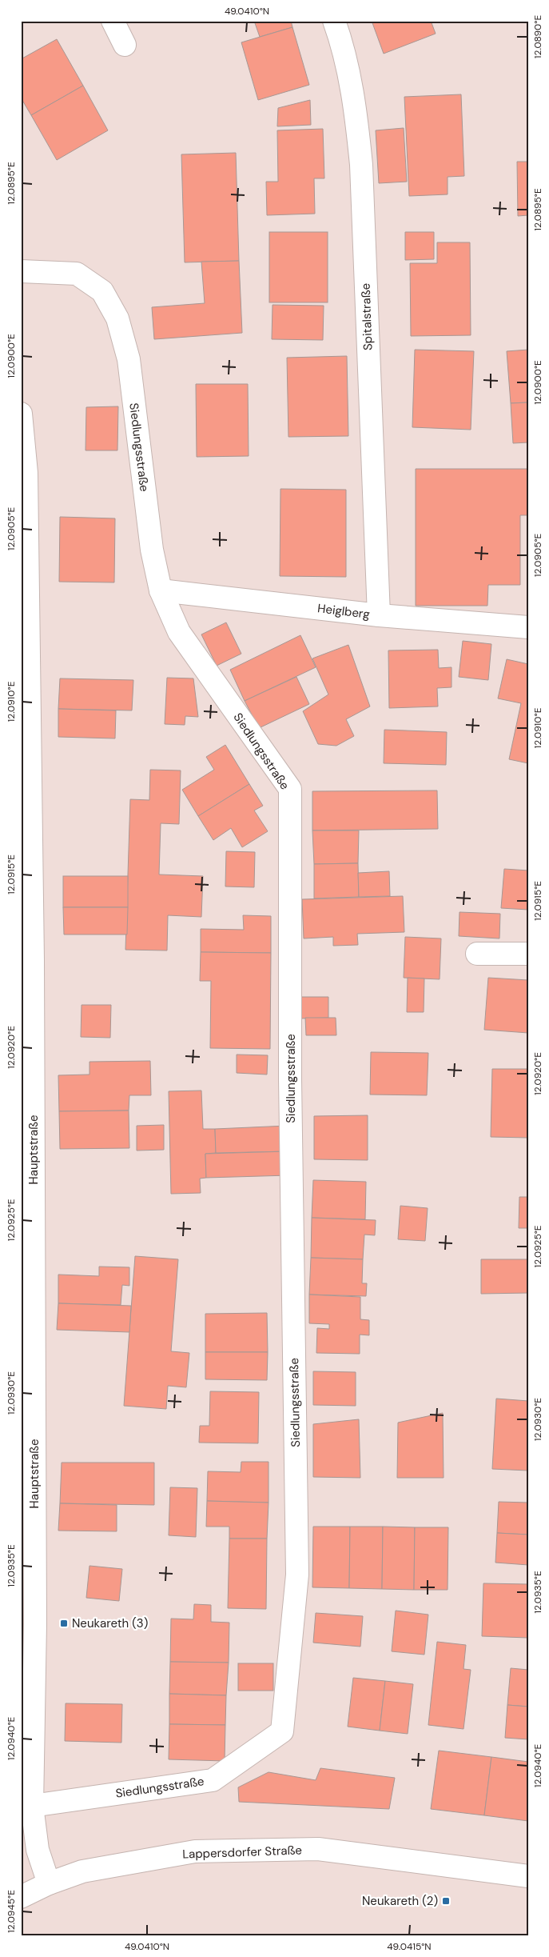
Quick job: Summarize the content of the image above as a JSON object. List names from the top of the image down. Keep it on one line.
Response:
{"streets":{"street":["Spitalstraße","Siedlungsstraße","Heiglberg","Hauptstraße","Lappersdorfer Straße"]},"crossings":[["Spitalstraße","Heiglberg"],["Siedlungsstraße","Heiglberg"],["Siedlungsstraße","Hauptstraße"],["Hauptstraße","Lappersdorfer Straße"]],"places":{"transit":["Neukareth (3)","Neukareth (2)"]},"coordinates":["49.0410°N","12.0890°E","12.0895°E","12.0900°E","12.0905°E","12.0910°E","12.0915°E","12.0920°E","12.0925°E","12.0930°E","12.0935°E","12.0940°E","12.0945°E","49.0415°N"]}
